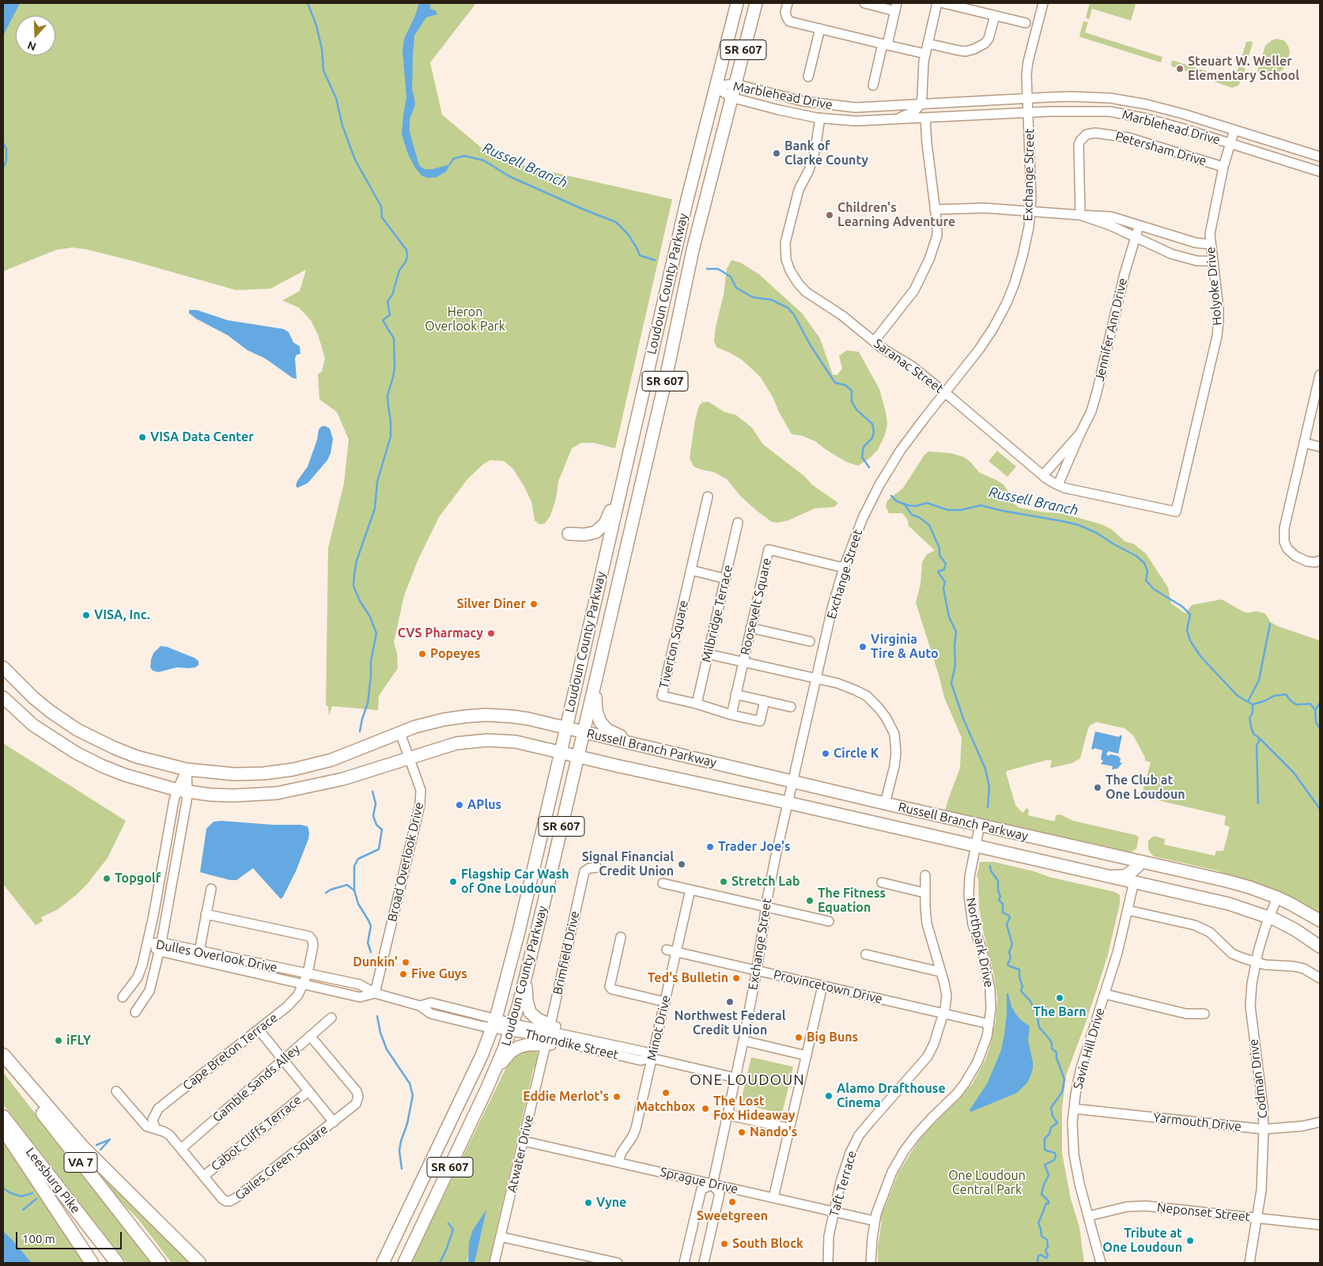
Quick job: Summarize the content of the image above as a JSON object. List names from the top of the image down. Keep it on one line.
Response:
{"streets":{"highway":["VA 7","Leesburg Pike"],"main road":["SR 607","Loudoun County Parkway","Russell Branch Parkway"],"street":["Marblehead Drive","Petersham Drive","Exchange Street","Holyoke Drive","Jennifer Ann Drive","Saranac Street","Roosevelt Square","Milbridge Terrace","Tiverton Square","Broad Overlook Drive","Northpark Drive","Brimfield Drive","Dulles Overlook Drive","Provincetown Drive","Minot Drive","Thorndike Street","Savin Hill Drive","Cape Breton Terrace","Codman Drive","Gamble Sands Alley","Yarmouth Drive","Cabot Cliffs Terrace","Atwater Drive","Gailes Green Square","Sprague Drive","Taft Terrace","Neponset Street"]},"crossings":[["Marblehead Drive","Exchange Street"],["Marblehead Drive","Loudoun County Parkway"],["Marblehead Drive","Holyoke Drive"],["Marblehead Drive","Saranac Street"],["Petersham Drive","Holyoke Drive"],["Exchange Street","Saranac Street"],["Exchange Street","Roosevelt Square"],["Exchange Street","Russell Branch Parkway"],["Exchange Street","Provincetown Drive"],["Exchange Street","Thorndike Street"],["Exchange Street","Sprague Drive"],["Loudoun County Parkway","Russell Branch Parkway"],["Loudoun County Parkway","Dulles Overlook Drive"],["Loudoun County Parkway","Thorndike Street"],["Holyoke Drive","Saranac Street"],["Jennifer Ann Drive","Saranac Street"],["Roosevelt Square","Tiverton Square"],["Milbridge Terrace","Tiverton Square"],["Russell Branch Parkway","Broad Overlook Drive"],["Russell Branch Parkway","Northpark Drive"],["Russell Branch Parkway","Savin Hill Drive"],["Russell Branch Parkway","Codman Drive"],["Broad Overlook Drive","Dulles Overlook Drive"],["Northpark Drive","Provincetown Drive"],["Northpark Drive","Sprague Drive"],["Dulles Overlook Drive","Thorndike Street"],["Dulles Overlook Drive","Cape Breton Terrace"],["Provincetown Drive","Minot Drive"],["Provincetown Drive","Taft Terrace"],["Minot Drive","Thorndike Street"],["Minot Drive","Sprague Drive"],["Savin Hill Drive","Yarmouth Drive"],["Savin Hill Drive","Neponset Street"],["Cape Breton Terrace","Gailes Green Square"],["Codman Drive","Yarmouth Drive"],["Codman Drive","Neponset Street"],["Gamble Sands Alley","Gailes Green Square"],["Cabot Cliffs Terrace","Gailes Green Square"],["Atwater Drive","Sprague Drive"],["Sprague Drive","Taft Terrace"]],"districts":["ONE LOUDOUN"],"water":["Russell Branch"],"parks":["Heron Overlook Park","One Loudoun Central Park"],"places":["Steuart W. Weller Elementary School","Bank of Clarke County","Children's Learning Adventure","VISA Data Center","Silver Diner","VISA, Inc.","CVS Pharmacy","Virginia Tire & Auto","Popeyes","Circle K","The Club at One Loudoun","APlus","Trader Joe's","Signal Financial Credit Union","Topgolf","Flagship Car Wash of One Loudoun","Stretch Lab","The Fitness Equation","Dunkin'","Five Guys","Ted's Bulletin","The Barn","Northwest Federal Credit Union","Big Buns","iFLY","Matchbox","Alamo Drafthouse Cinema","Eddie Merlot's","The Lost Fox Hideaway","Nando's","Sweetgreen","Vyne","Tribute at One Loudoun","South Block"],"scale_bar":"100 m","north":"bottom"}
